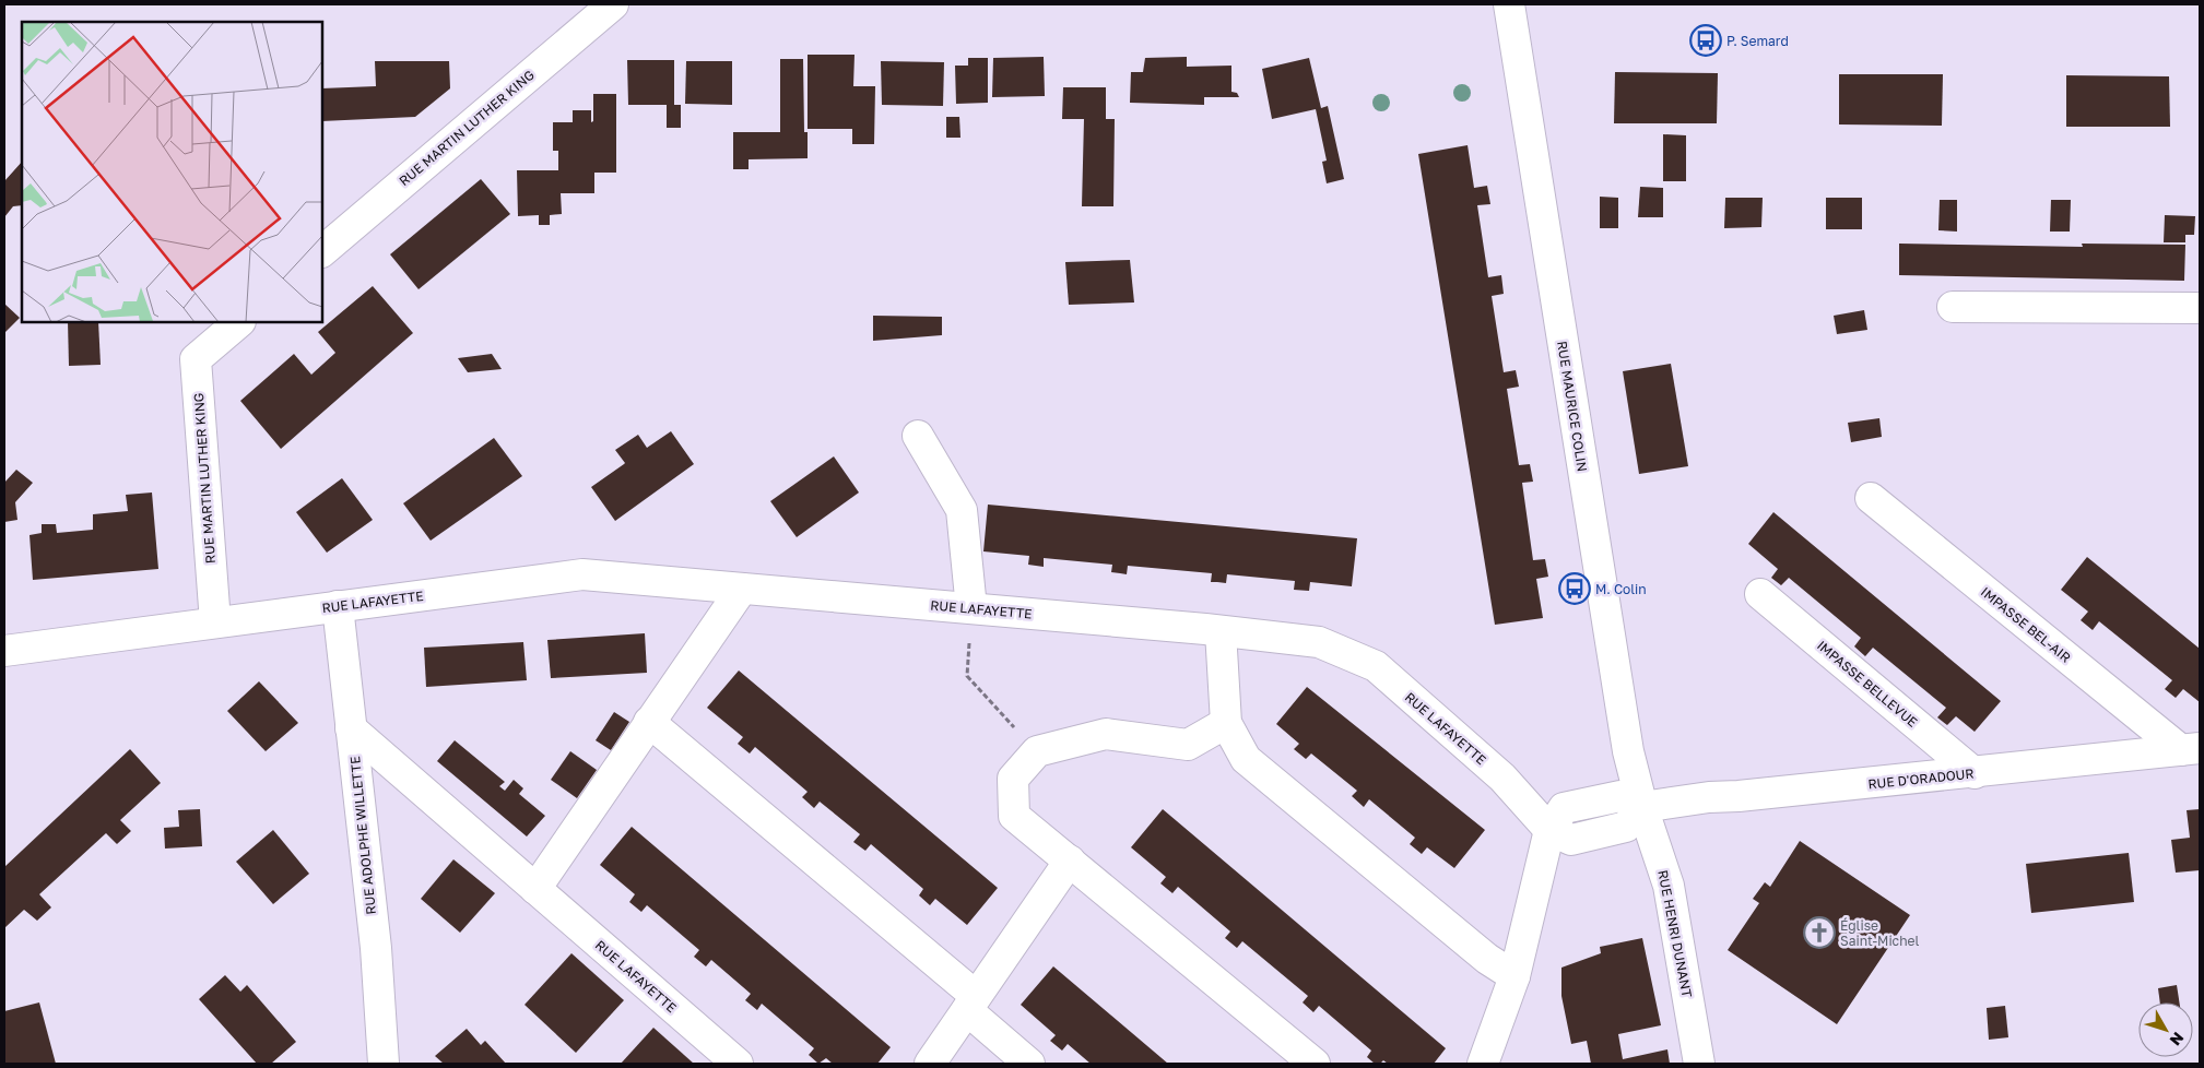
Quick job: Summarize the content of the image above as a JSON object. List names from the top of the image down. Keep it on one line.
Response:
{"streets":{"street":["RUE MARTIN LUTHER KING","RUE MAURICE COLIN","RUE LAFAYETTE","IMPASSE BEL-AIR","IMPASSE BELLEVUE","RUE D'ORADOUR","RUE ADOLPHE WILLETTE","RUE HENRI DUNANT"]},"crossings":[["RUE MARTIN LUTHER KING","RUE LAFAYETTE"],["RUE MAURICE COLIN","RUE D'ORADOUR"],["RUE MAURICE COLIN","RUE HENRI DUNANT"],["RUE LAFAYETTE","RUE ADOLPHE WILLETTE"],["IMPASSE BEL-AIR","RUE D'ORADOUR"],["IMPASSE BELLEVUE","RUE D'ORADOUR"],["RUE D'ORADOUR","RUE HENRI DUNANT"]],"places":{"bus stop":["P. Semard","M. Colin"],"church":["Église Saint-Michel"]},"north":"bottom right"}
